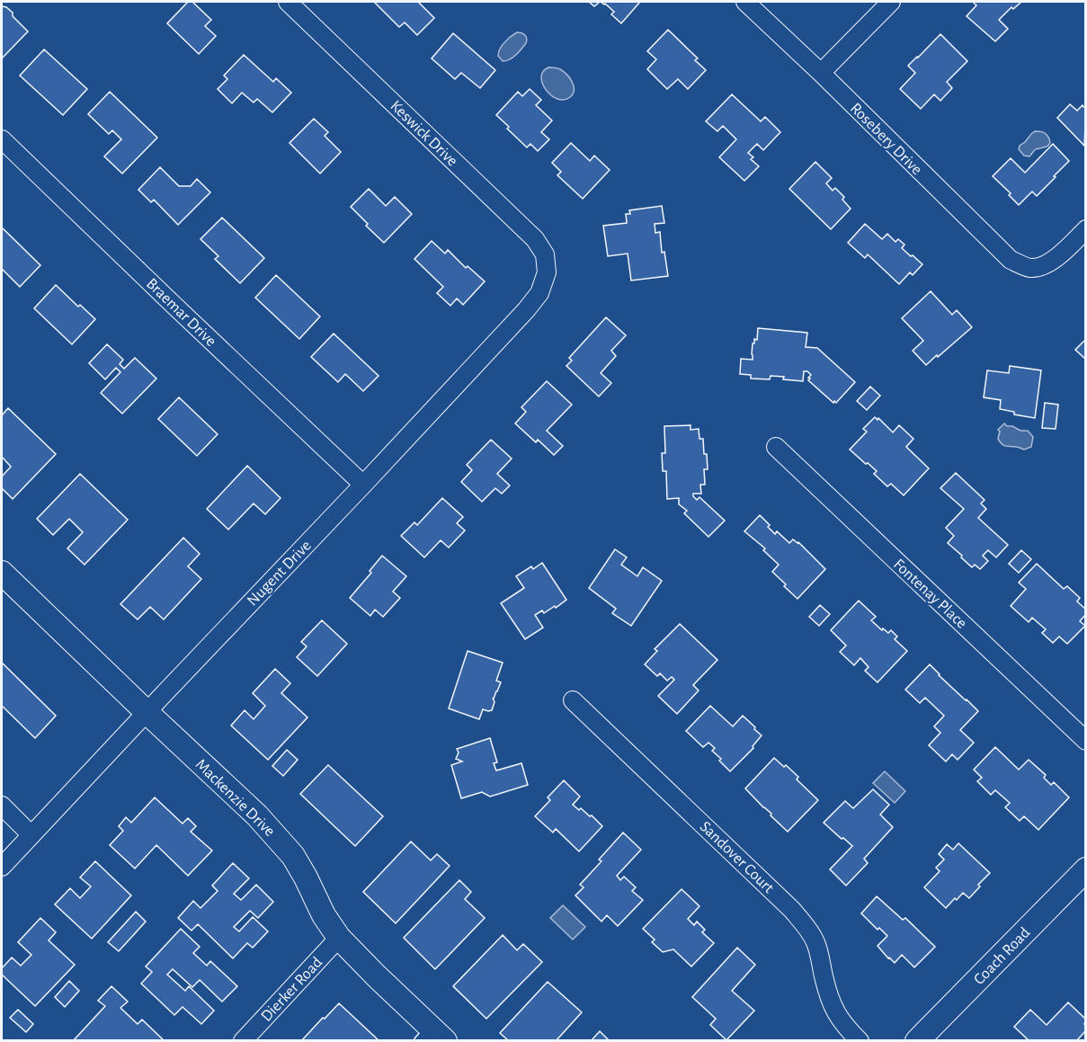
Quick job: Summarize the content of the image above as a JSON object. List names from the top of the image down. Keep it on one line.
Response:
{"streets":{"street":["Keswick Drive","Rosebery Drive","Braemar Drive","Nugent Drive","Fontenay Place","Mackenzie Drive","Sandover Court","Coach Road","Dierker Road"]},"crossings":[["Keswick Drive","Nugent Drive"],["Braemar Drive","Nugent Drive"],["Nugent Drive","Mackenzie Drive"],["Mackenzie Drive","Dierker Road"]]}
